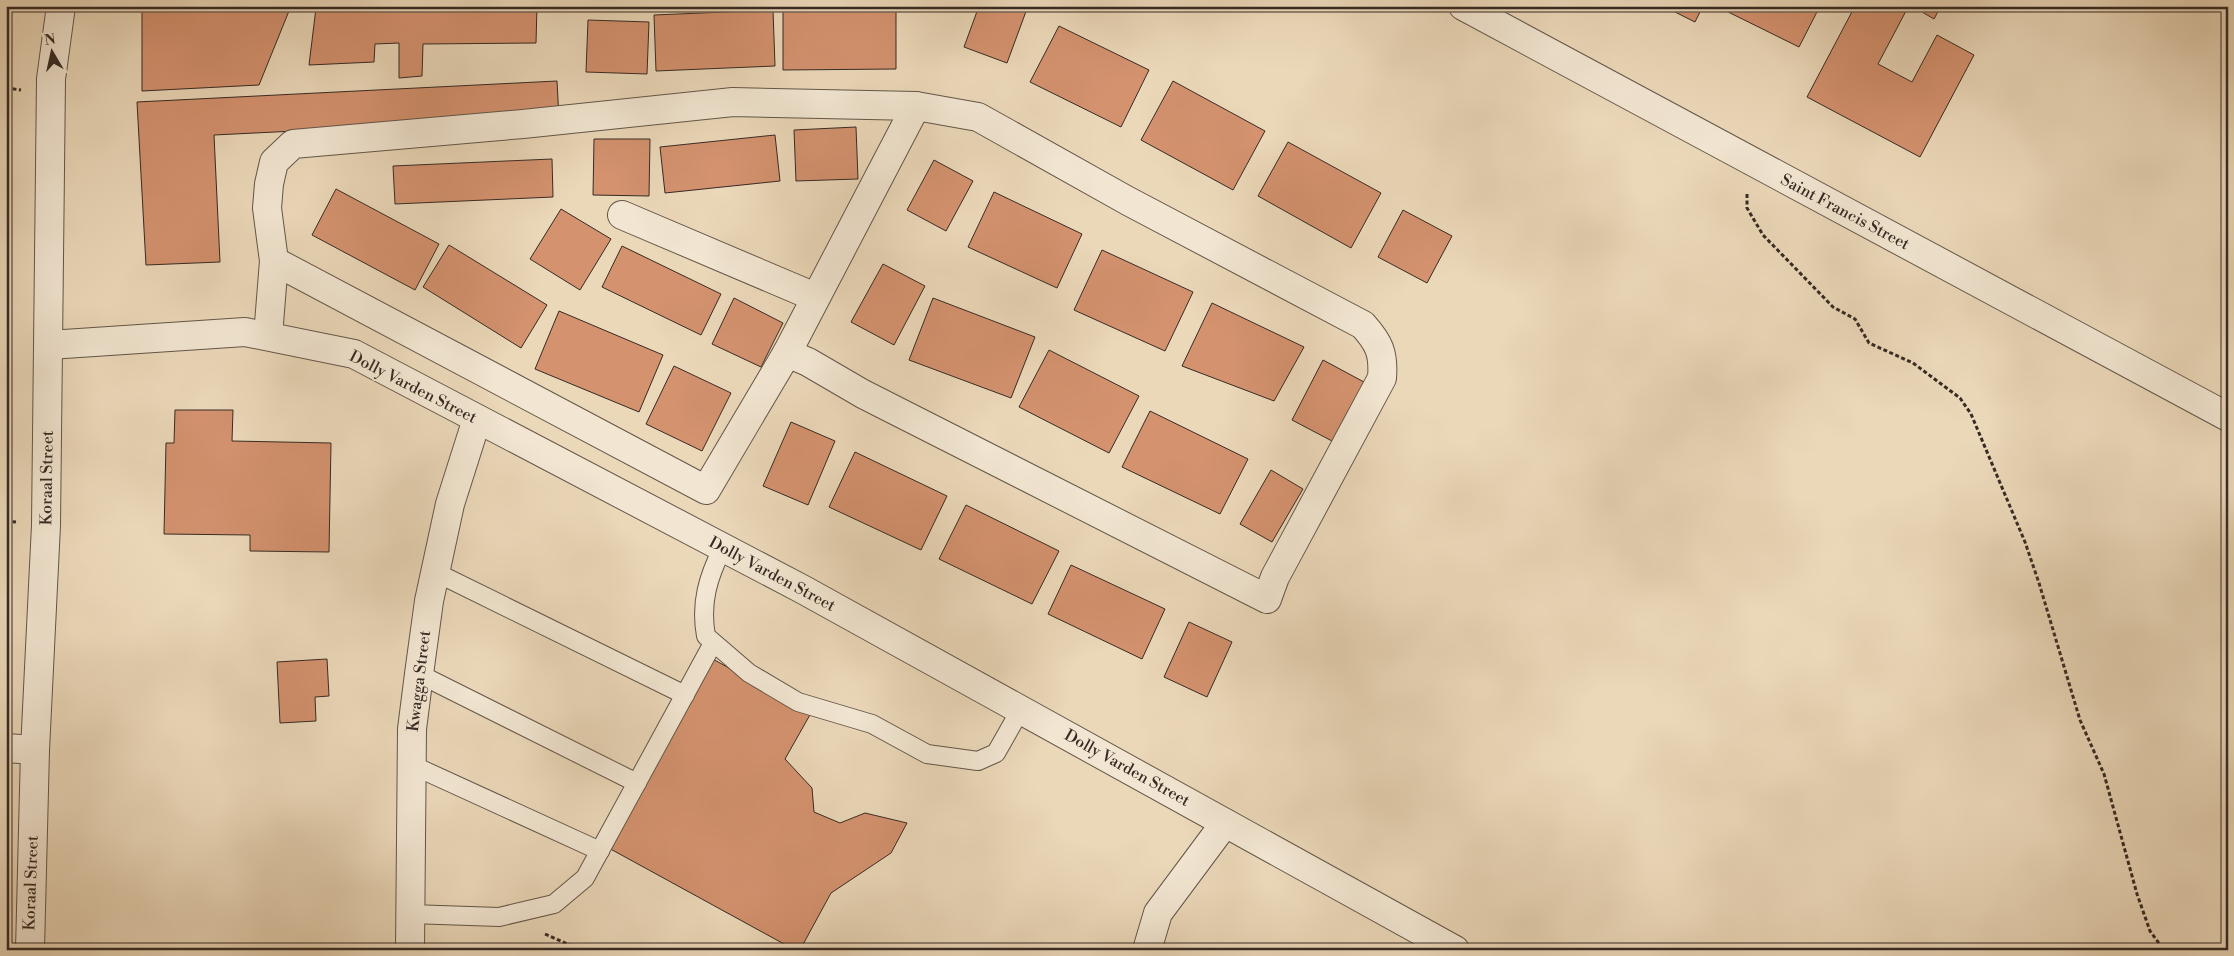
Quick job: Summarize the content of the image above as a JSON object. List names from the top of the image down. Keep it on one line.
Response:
{"streets":{"street":["Saint Francis Street","Dolly Varden Street","Koraal Street","Kwagga Street"]},"crossings":[["Dolly Varden Street","Koraal Street"],["Dolly Varden Street","Kwagga Street"]],"north":"top"}
